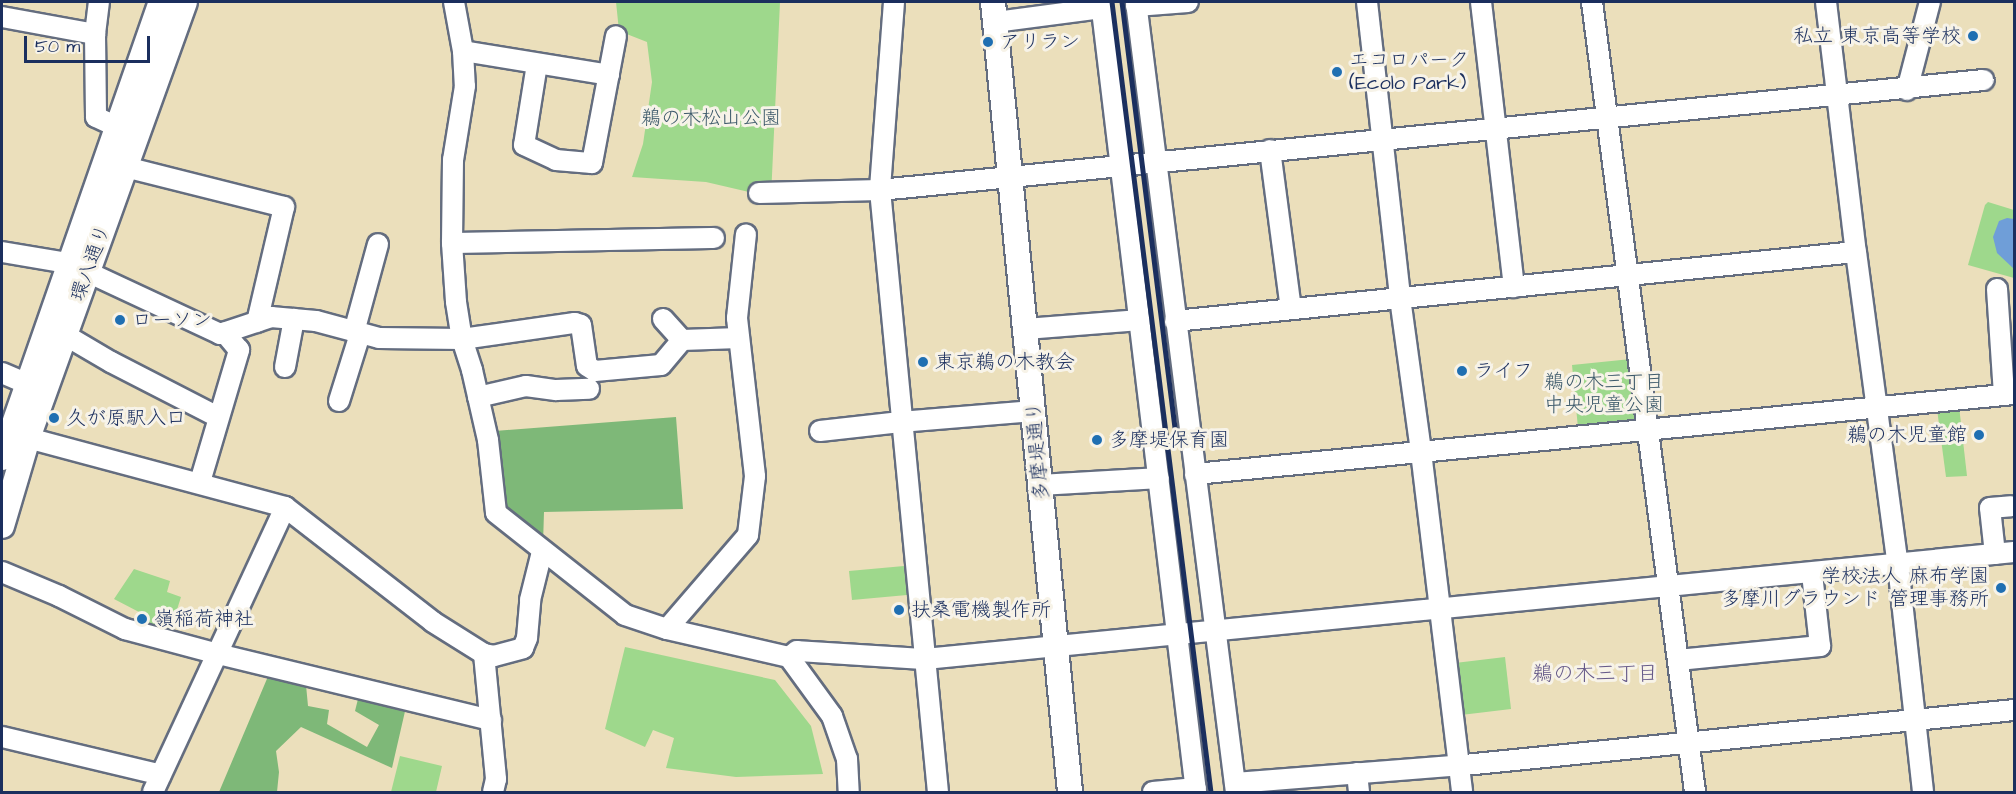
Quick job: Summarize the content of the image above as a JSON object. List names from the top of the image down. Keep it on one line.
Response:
{"streets":{"main road":["環八通り","多摩堤通り"]},"districts":["鵜の木三丁目"],"parks":["鵜の木松山公園","鵜の木三丁目 中央児童公園"],"places":["私立 東京高等学校","アリラン","エコロパーク (Ecolo Park)","ローソン","東京鵜の木教会","ライフ","久が原駅入口","鵜の木児童館","多摩堤保育園","学校法人 麻布学園 多摩川グラウンド 管理事務所","扶桑電機製作所","嶺稲荷神社"],"scale_bar":"50 m"}
